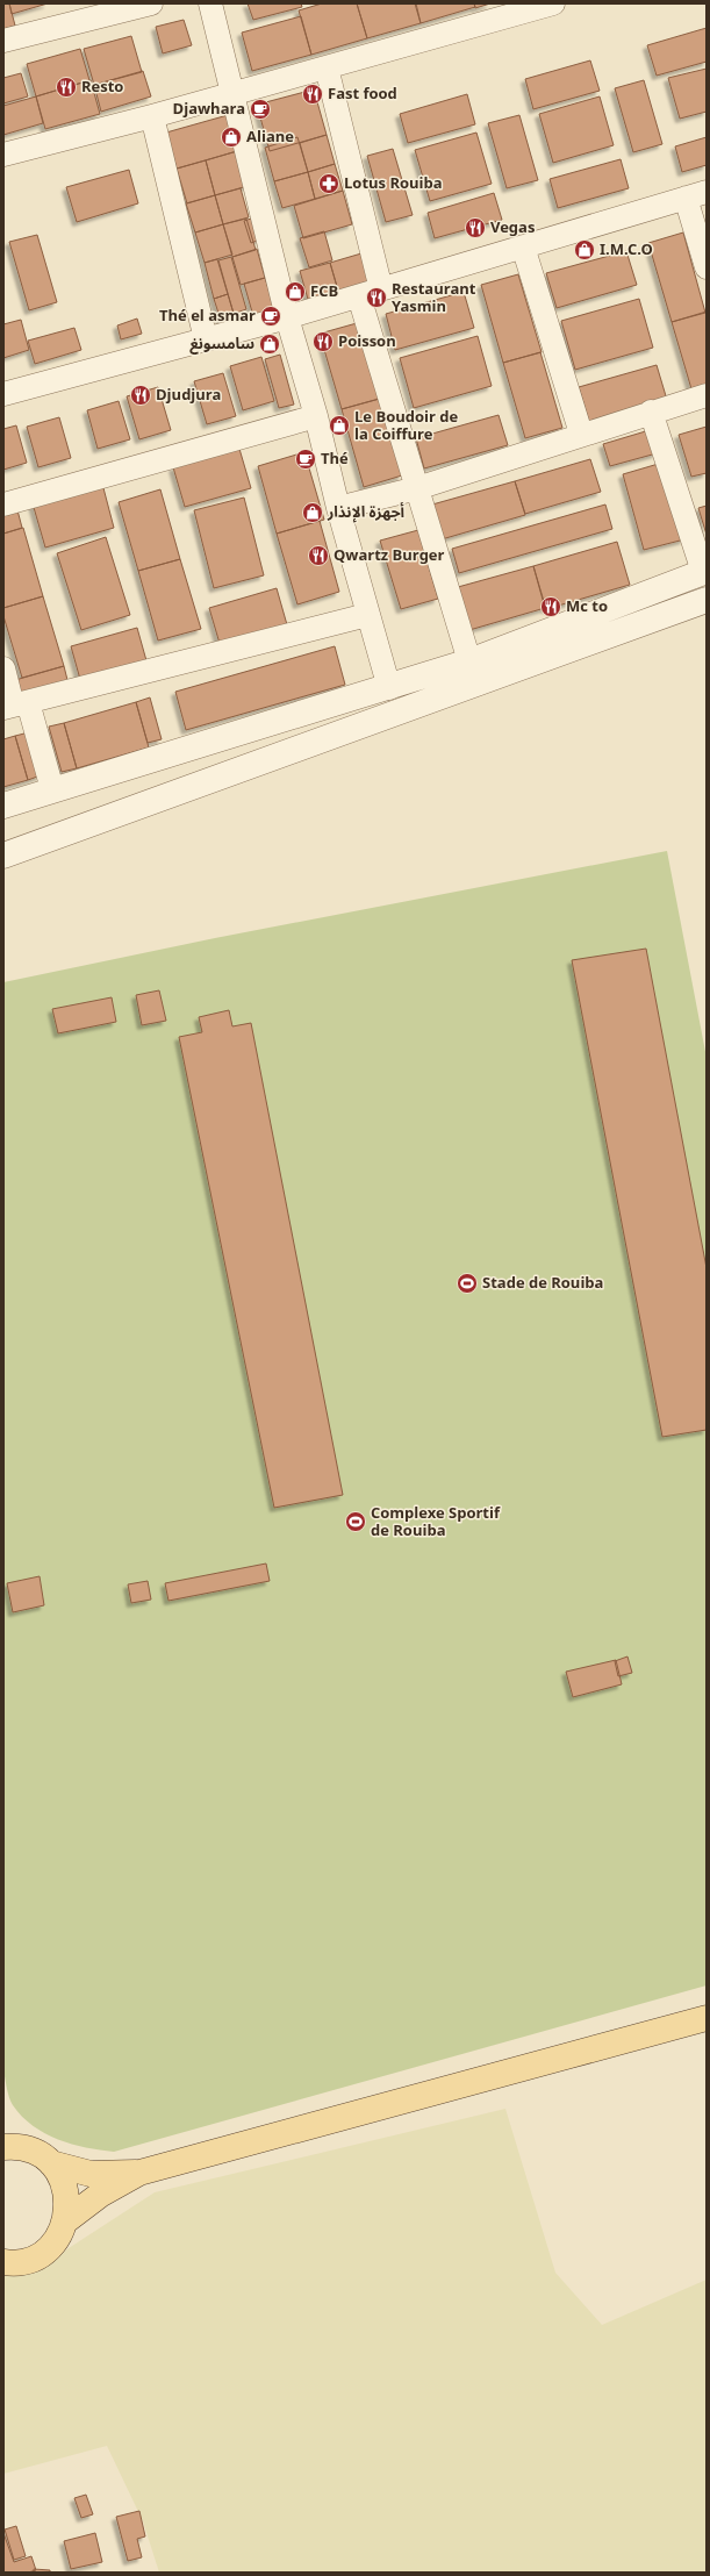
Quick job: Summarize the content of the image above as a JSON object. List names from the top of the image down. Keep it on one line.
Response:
{"places":{"restaurant":["Resto","Fast food","Vegas","Restaurant Yasmin","Poisson","Djudjura","Qwartz Burger","Mc to"],"cafe":["Djawhara","Thé el asmar","Thé"],"shop":["Aliane","I.M.C.O","FCB","سامسونغ","Le Boudoir de la Coiffure","أجهزة الإنذار"],"pharmacy":["Lotus Rouiba"],"sports":["Stade de Rouiba","Complexe Sportif de Rouiba"]}}
